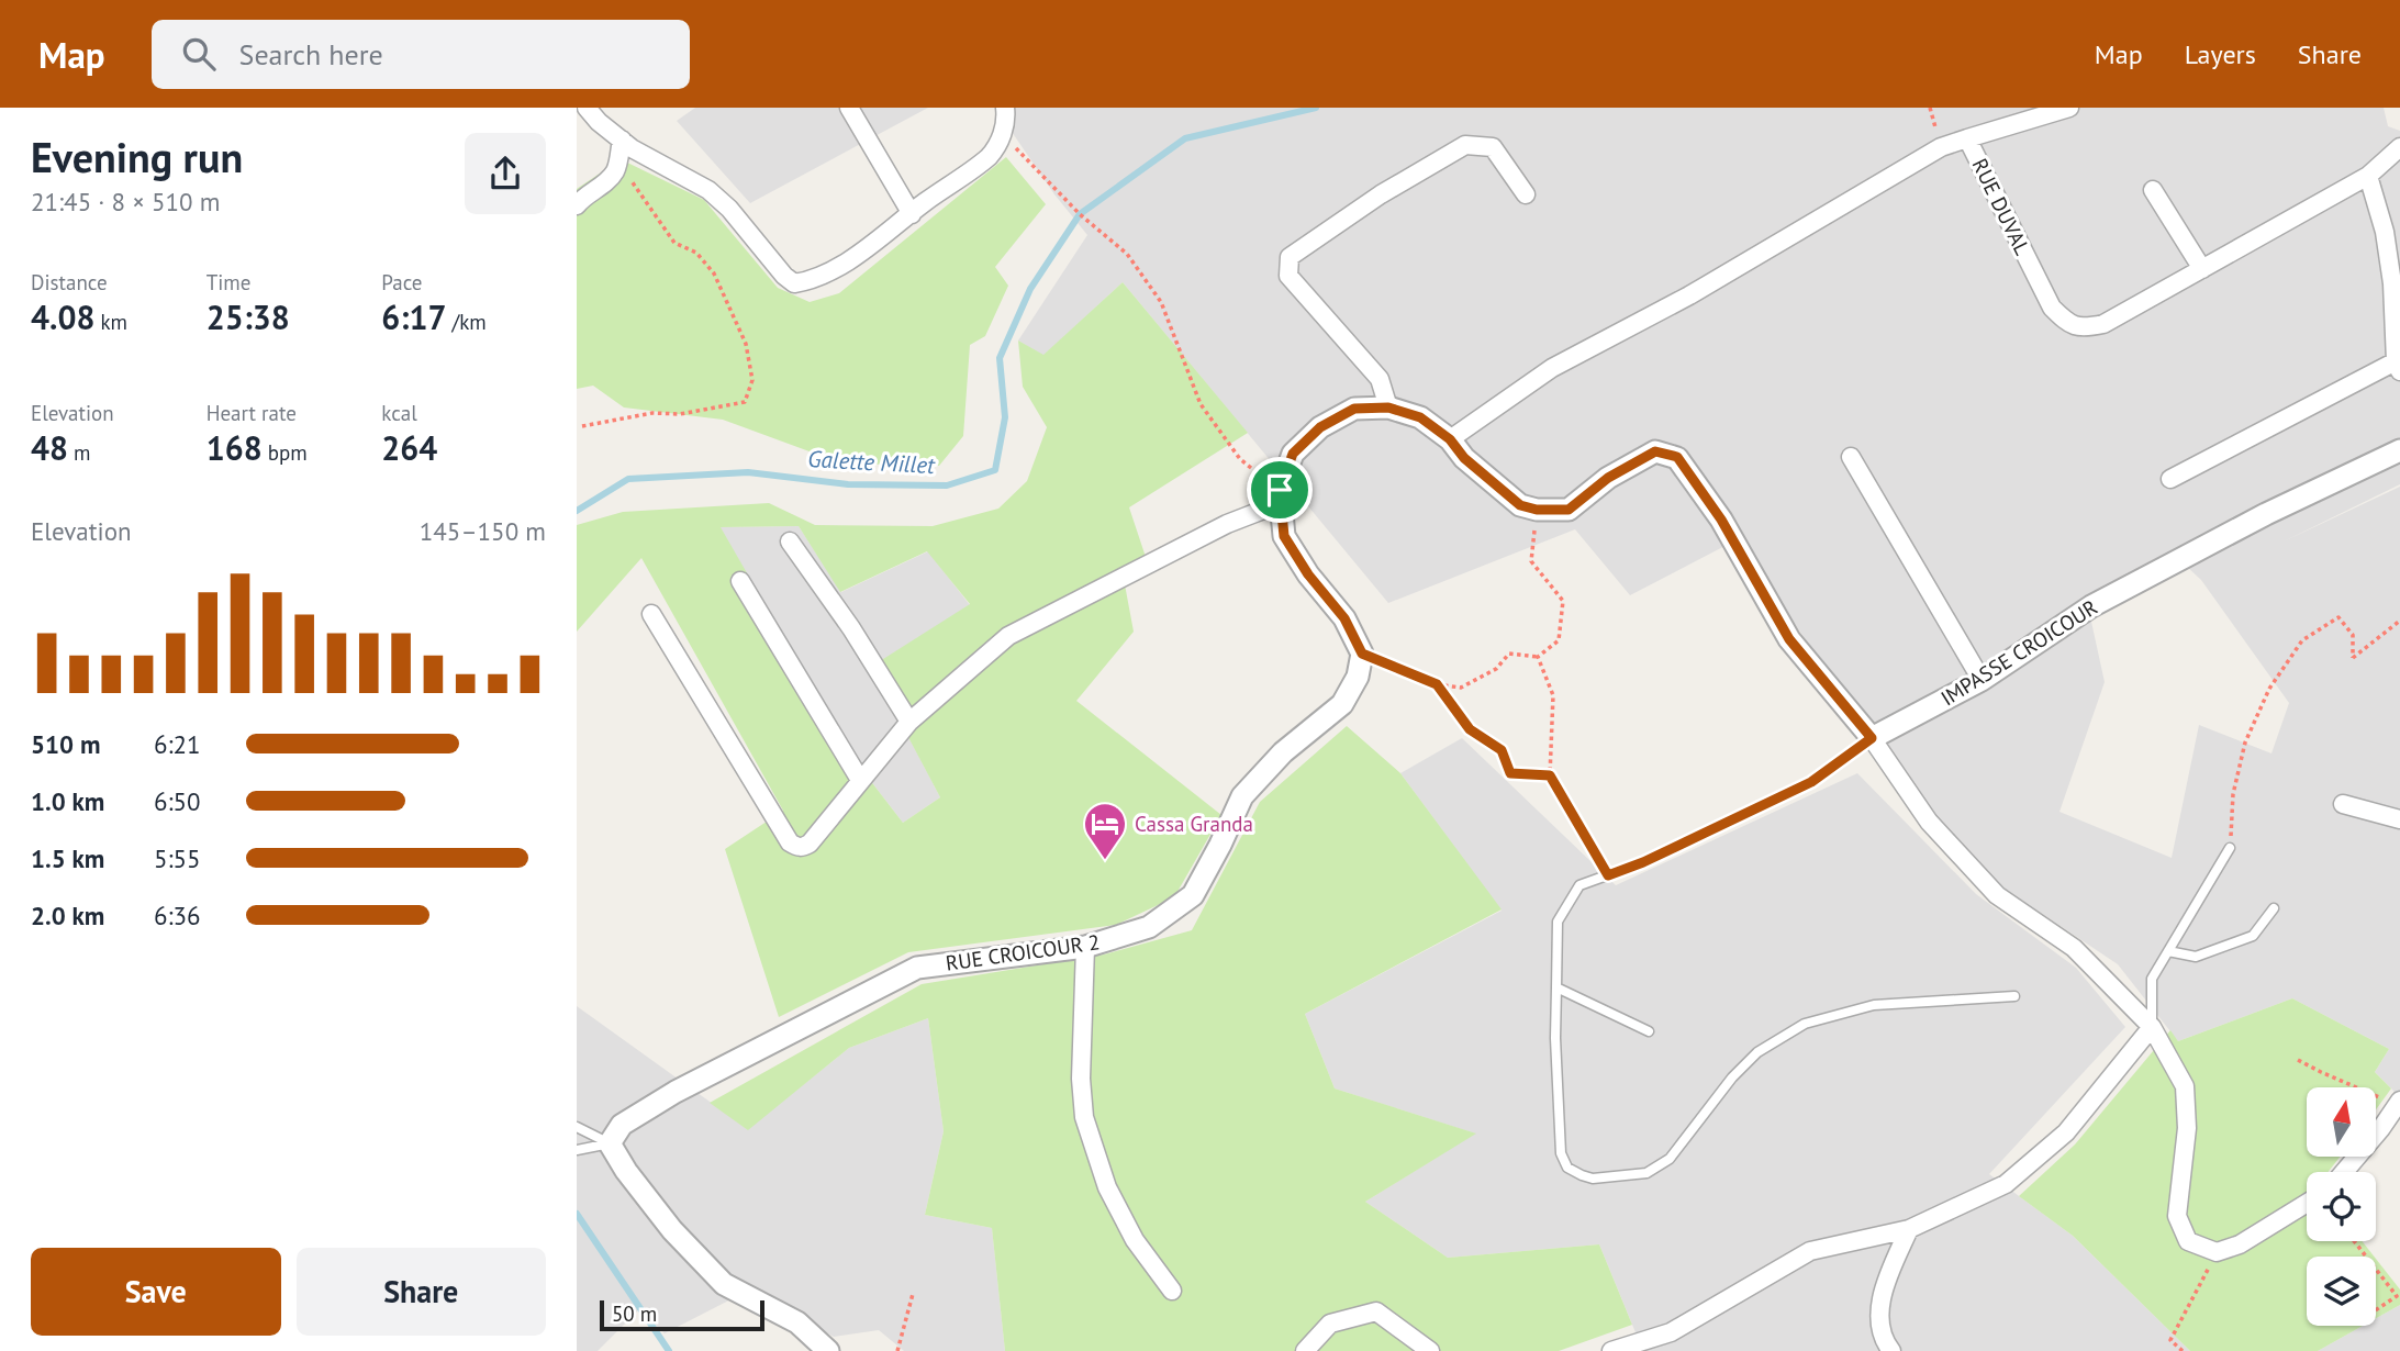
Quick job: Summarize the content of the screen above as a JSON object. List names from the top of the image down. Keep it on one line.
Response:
{"streets":{"street":["RUE DUVAL","IMPASSE CROICOUR","RUE CROICOUR 2"]},"water":["Galette Millet"],"places":{"hotel":["Cassa Granda"]},"scale_bar":"50 m","north":"top","page":{"header":"Map","search":"Search here","nav":["Map","Layers","Share"],"heading":["Evening run","21:45 · 8 × 510 m"],"stats":[["Distance","4.08 km"],["Time","25:38"],["Pace","6:17 /km"],["Elevation","48 m"],["Heart rate","168 bpm"],["kcal","264"]],"chart":["Elevation","145–150 m"],"list":[{"name":"510 m","note":"6:21"},{"name":"1.0 km","note":"6:50"},{"name":"1.5 km","note":"5:55"},{"name":"2.0 km","note":"6:36"}],"buttons":["Save","Share"],"scale":"50 m"}}
